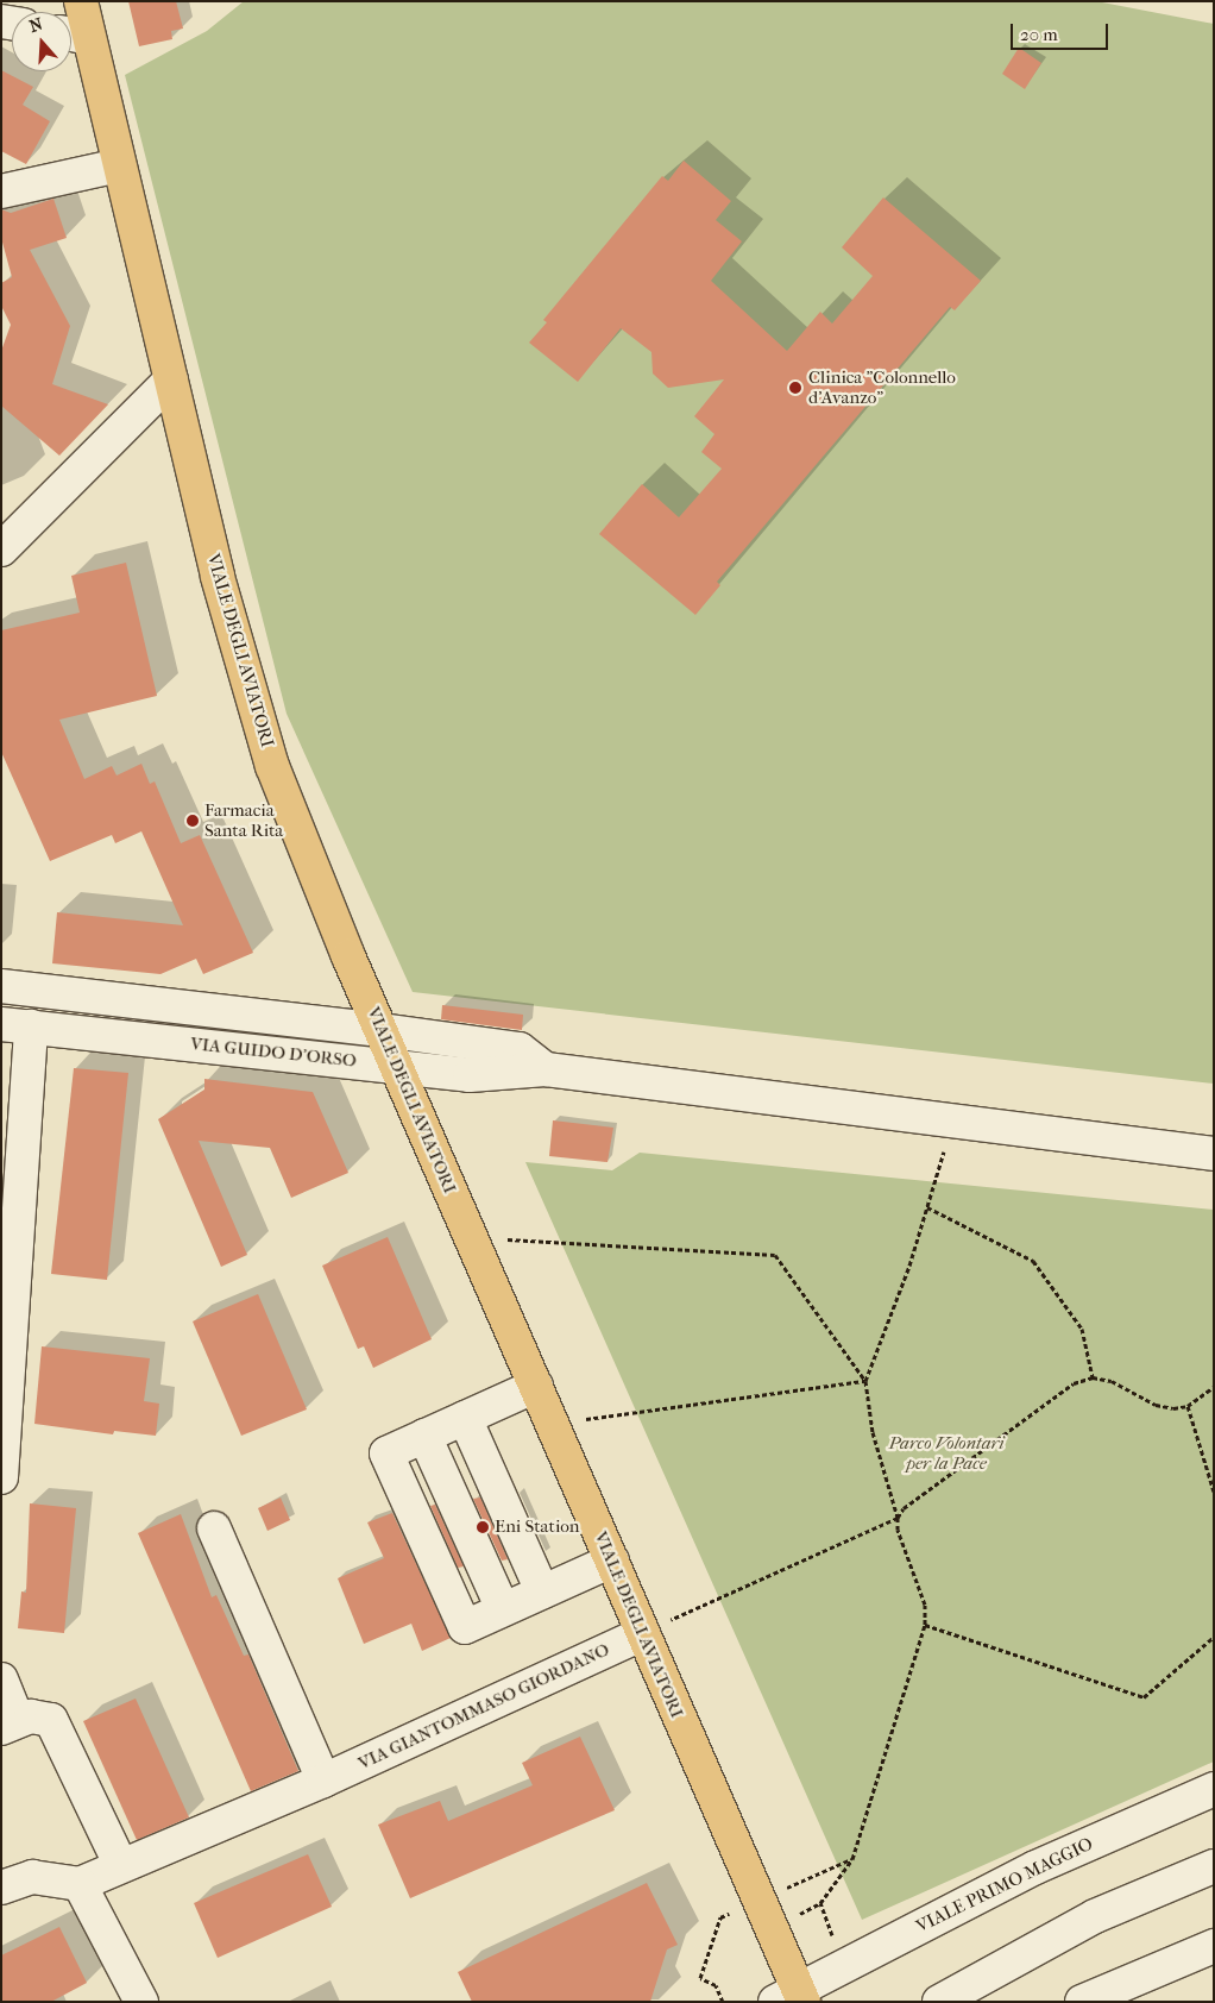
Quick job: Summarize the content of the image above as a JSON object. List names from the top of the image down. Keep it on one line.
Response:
{"streets":{"main road":["VIALE DEGLI AVIATORI"],"street":["VIA GUIDO D'ORSO","VIA GIANTOMMASO GIORDANO","VIALE PRIMO MAGGIO"]},"crossings":[["VIALE DEGLI AVIATORI","VIA GUIDO D'ORSO"],["VIALE DEGLI AVIATORI","VIA GIANTOMMASO GIORDANO"],["VIALE DEGLI AVIATORI","VIALE PRIMO MAGGIO"]],"parks":["Parco Volontari per la Pace"],"places":["Clinica \"Colonnello d'Avanzo\"","Farmacia Santa Rita","Eni Station"],"scale_bar":"20 m","north":"top"}
